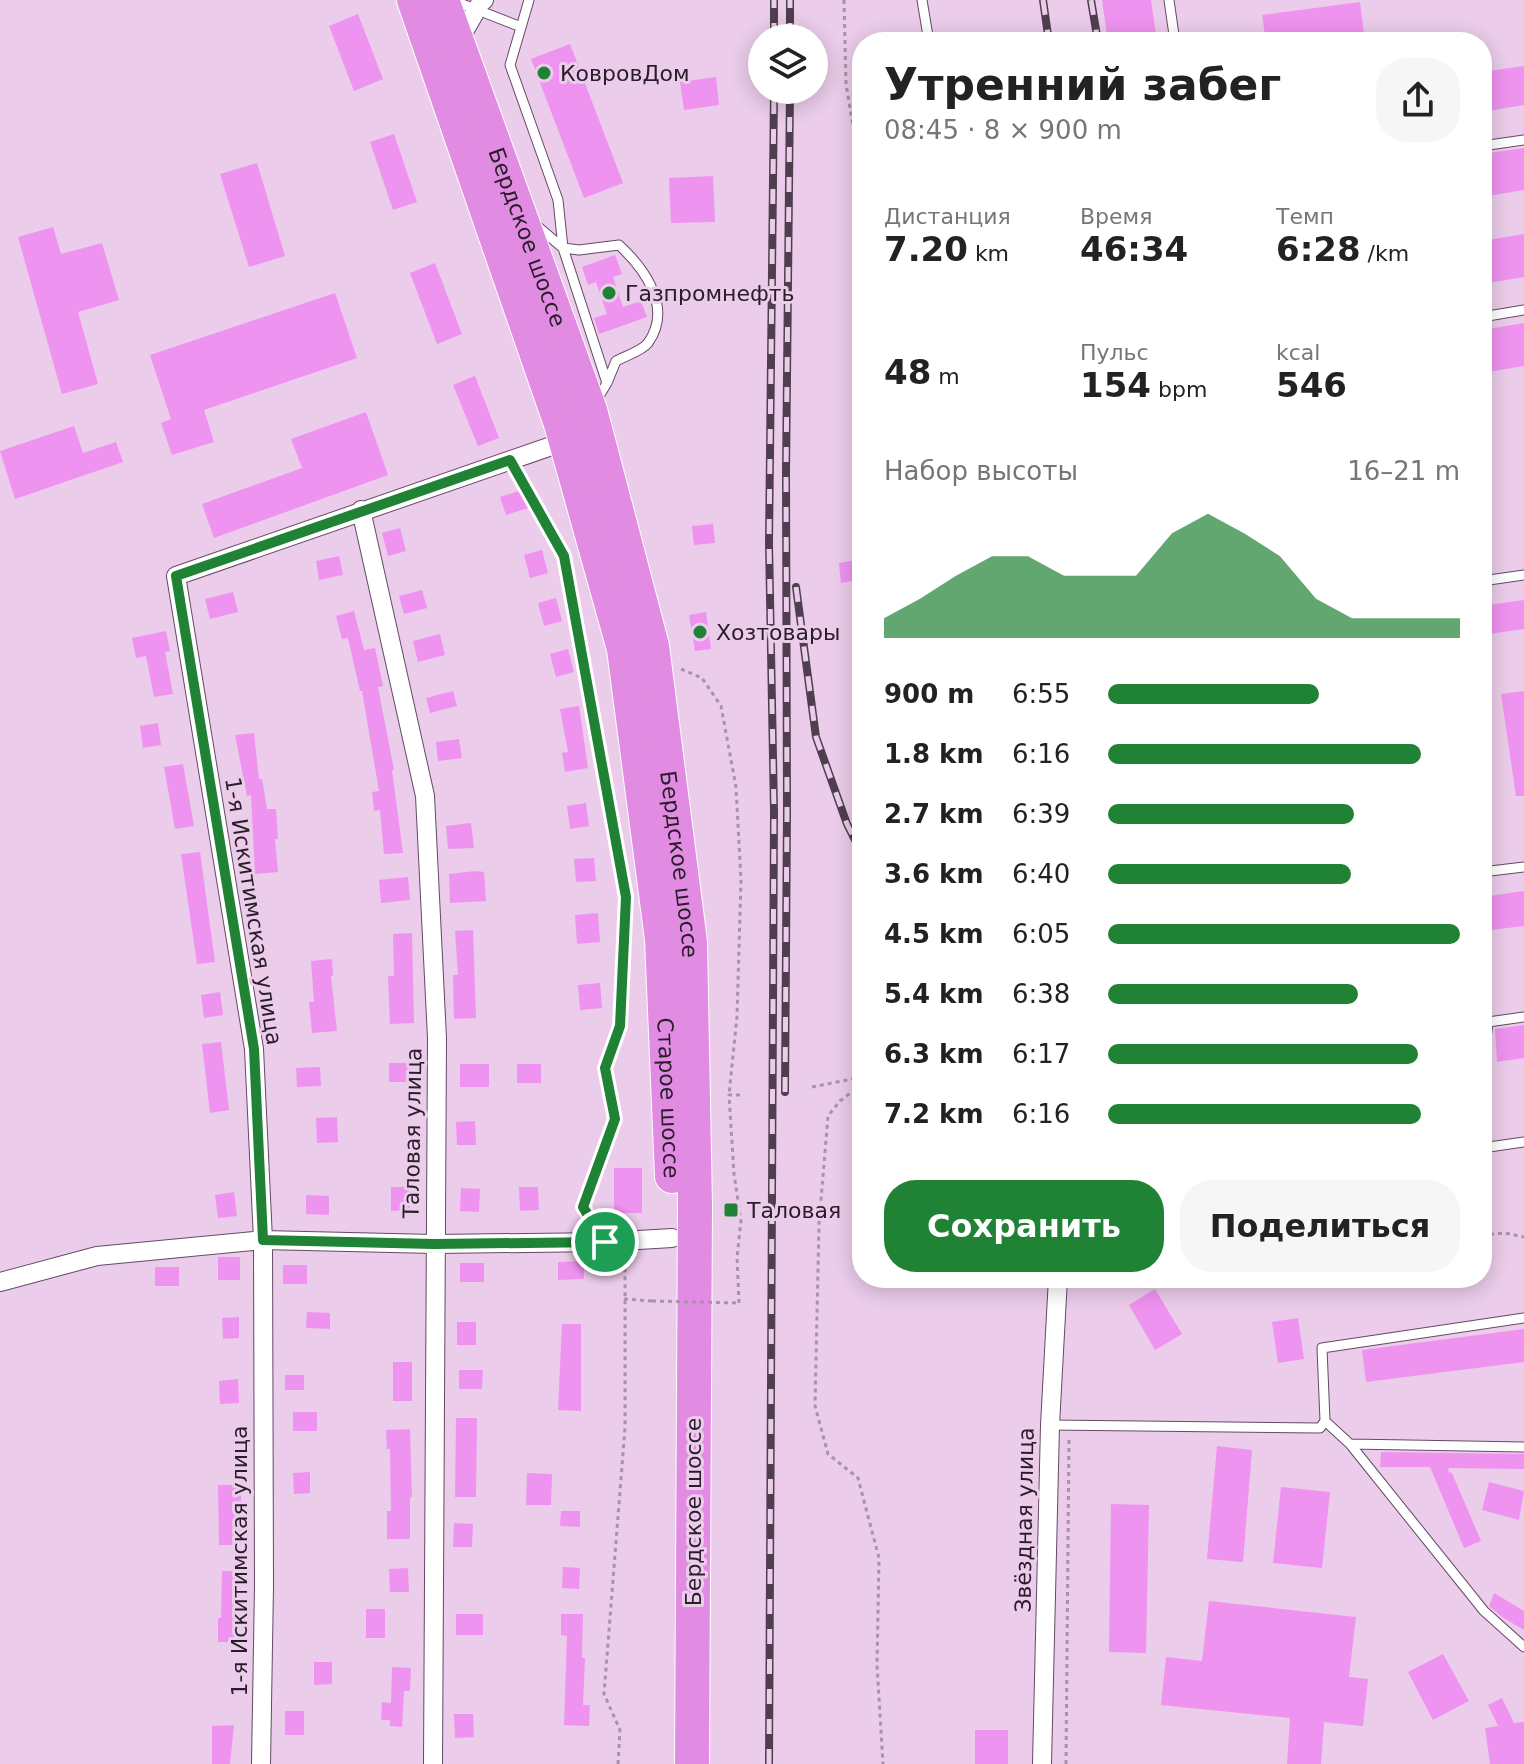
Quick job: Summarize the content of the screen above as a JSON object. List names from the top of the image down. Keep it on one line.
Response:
{"streets":{"highway":["Бердское шоссе","Старое шоссе"],"street":["1-я Искитимская улица","Таловая улица","Звёздная улица"]},"crossings":[["Бердское шоссе","1-я Искитимская улица"],["Бердское шоссе","Старое шоссе"],["1-я Искитимская улица","Старое шоссе"],["1-я Искитимская улица","Таловая улица"]],"places":{"other":["КовровДом","Газпромнефть","Хозтовары"],"transit":["Таловая"]},"page":{"heading":["Утренний забег","08:45 · 8 × 900 m"],"stats":[["Дистанция","7.20 km"],["Время","46:34"],["Темп","6:28 /km"],["48 m"],["Пульс","154 bpm"],["kcal","546"]],"chart":["Набор высоты","16–21 m"],"list":[{"name":"900 m","note":"6:55"},{"name":"1.8 km","note":"6:16"},{"name":"2.7 km","note":"6:39"},{"name":"3.6 km","note":"6:40"},{"name":"4.5 km","note":"6:05"},{"name":"5.4 km","note":"6:38"},{"name":"6.3 km","note":"6:17"},{"name":"7.2 km","note":"6:16"}],"buttons":["Сохранить","Поделиться"]}}
